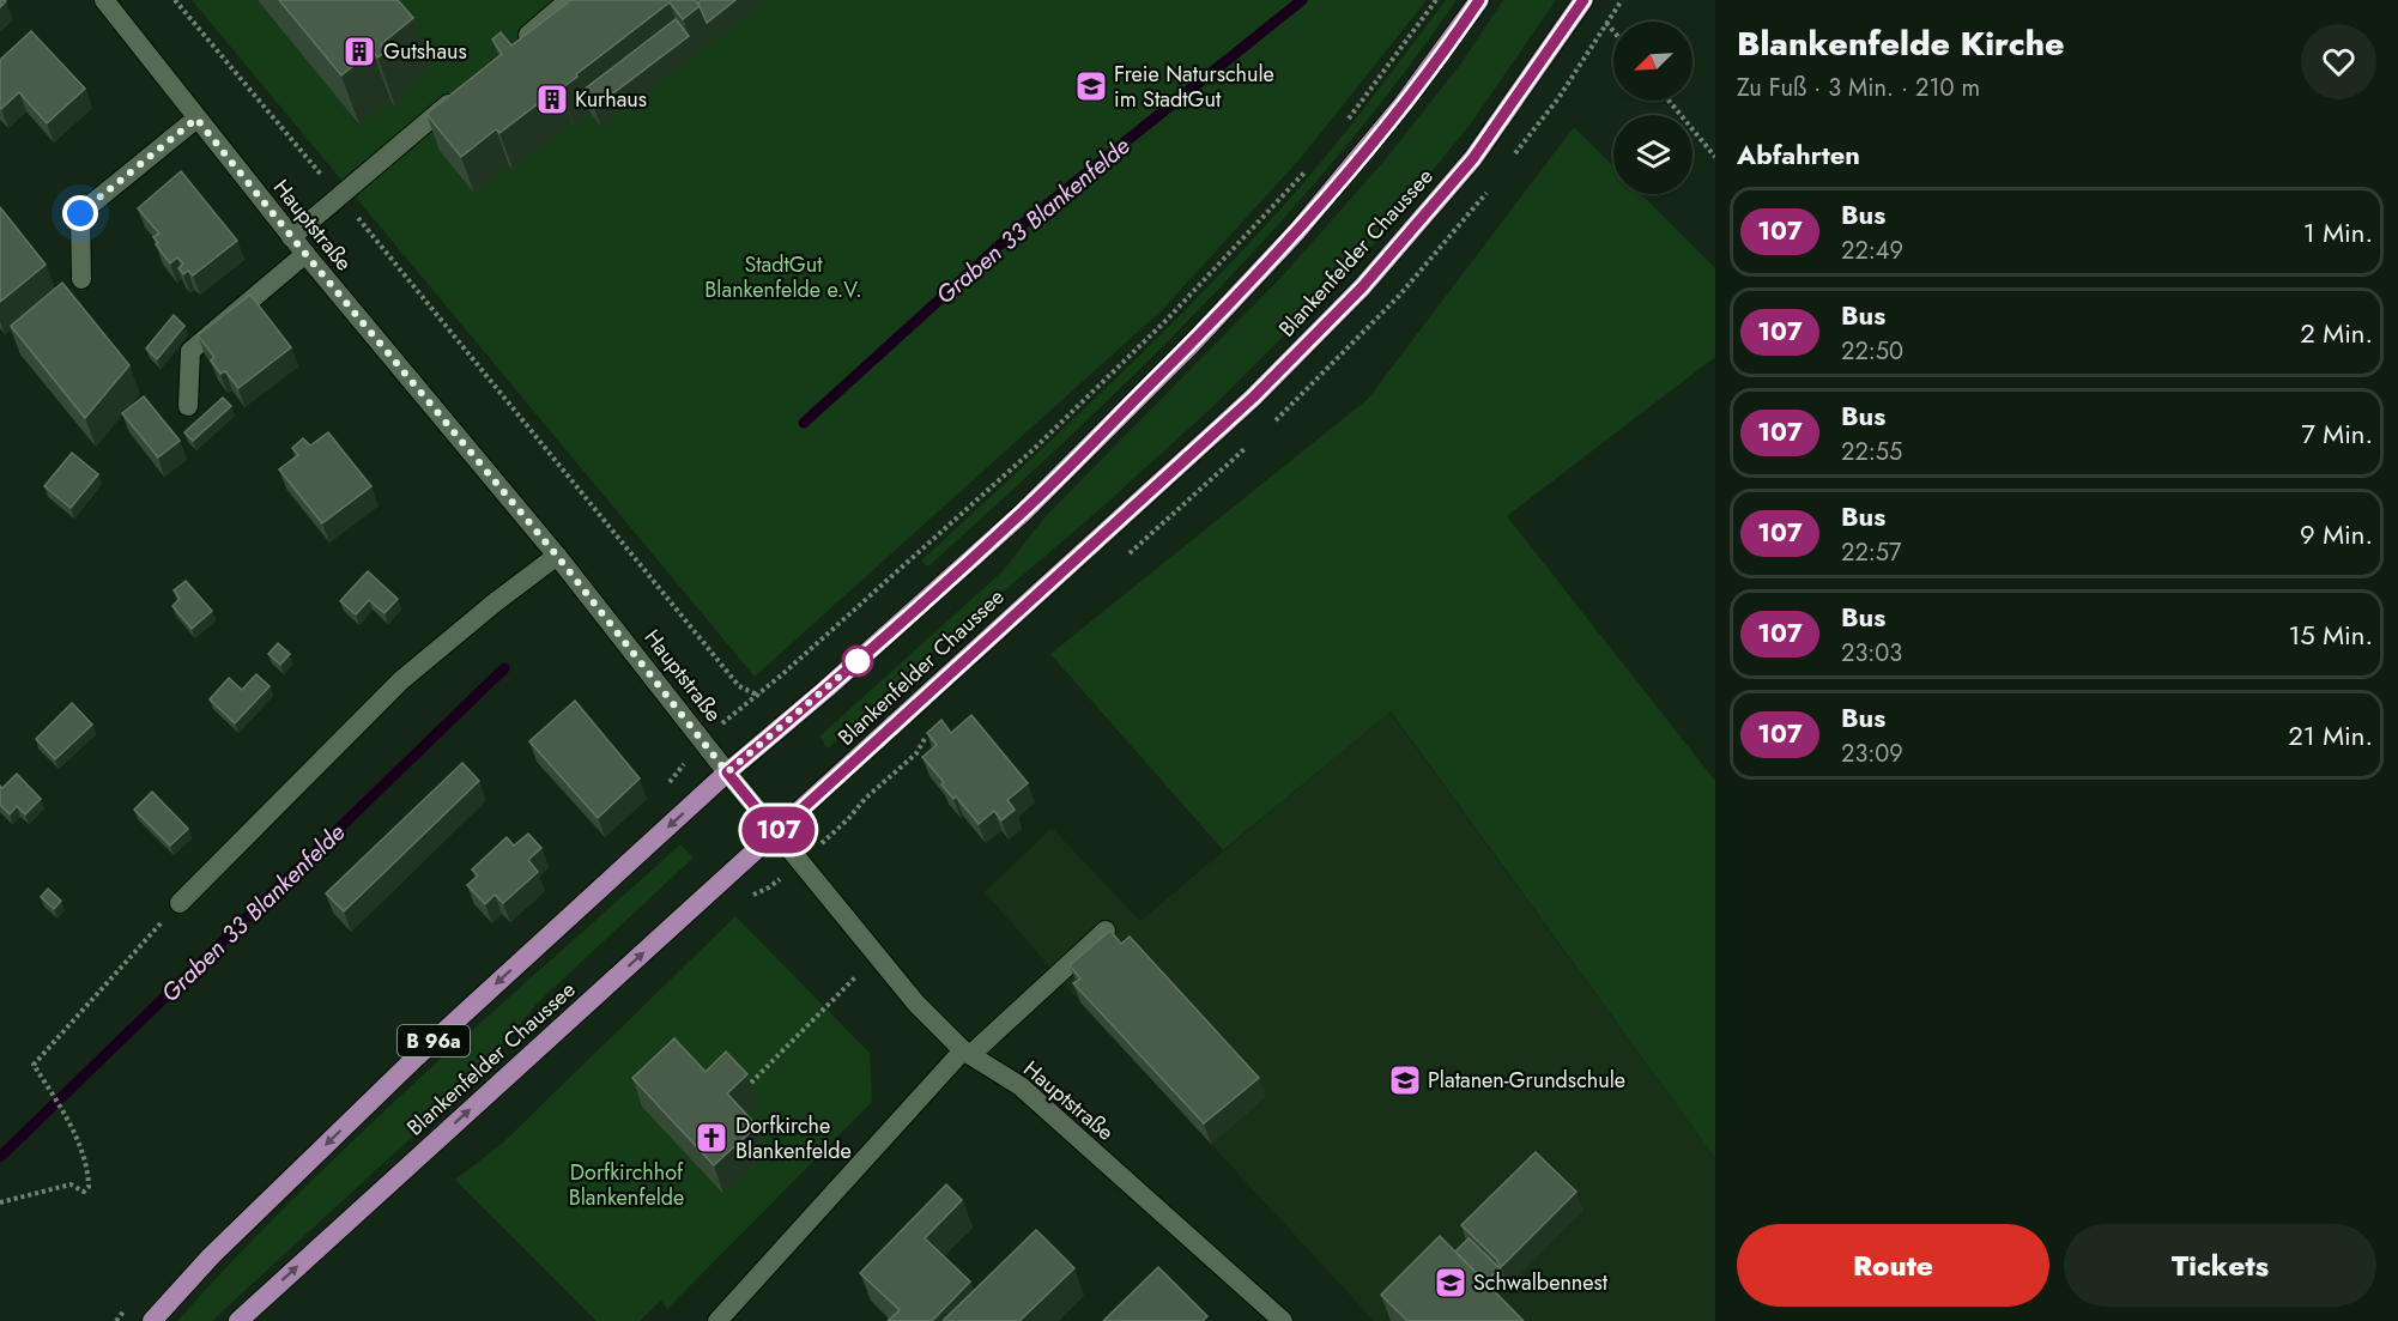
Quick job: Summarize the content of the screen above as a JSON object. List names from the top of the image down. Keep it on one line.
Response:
{"streets":{"main road":["Blankenfelder Chaussee","B 96a"],"street":["Hauptstraße"]},"crossings":[["Hauptstraße","Blankenfelder Chaussee"]],"water":["Graben 33 Blankenfelde"],"parks":["StadtGut Blankenfelde e.V.","Dorfkirchhof Blankenfelde"],"places":{"building":["Gutshaus","Kurhaus"],"school or university":["Freie Naturschule im StadtGut","Platanen-Grundschule","Schwalbennest"],"church":["Dorfkirche Blankenfelde"]},"lines":["bus line 107"],"north":"bottom left","page":{"on_map":"107","heading":[["Blankenfelde Kirche","Zu Fuß · 3 Min. · 210 m"],"Abfahrten"],"list":[{"mark":"107","name":"Bus","note":"22:49","value":"1 Min."},{"mark":"107","name":"Bus","note":"22:50","value":"2 Min."},{"mark":"107","name":"Bus","note":"22:55","value":"7 Min."},{"mark":"107","name":"Bus","note":"22:57","value":"9 Min."},{"mark":"107","name":"Bus","note":"23:03","value":"15 Min."},{"mark":"107","name":"Bus","note":"23:09","value":"21 Min."}],"buttons":["Route","Tickets"]}}
